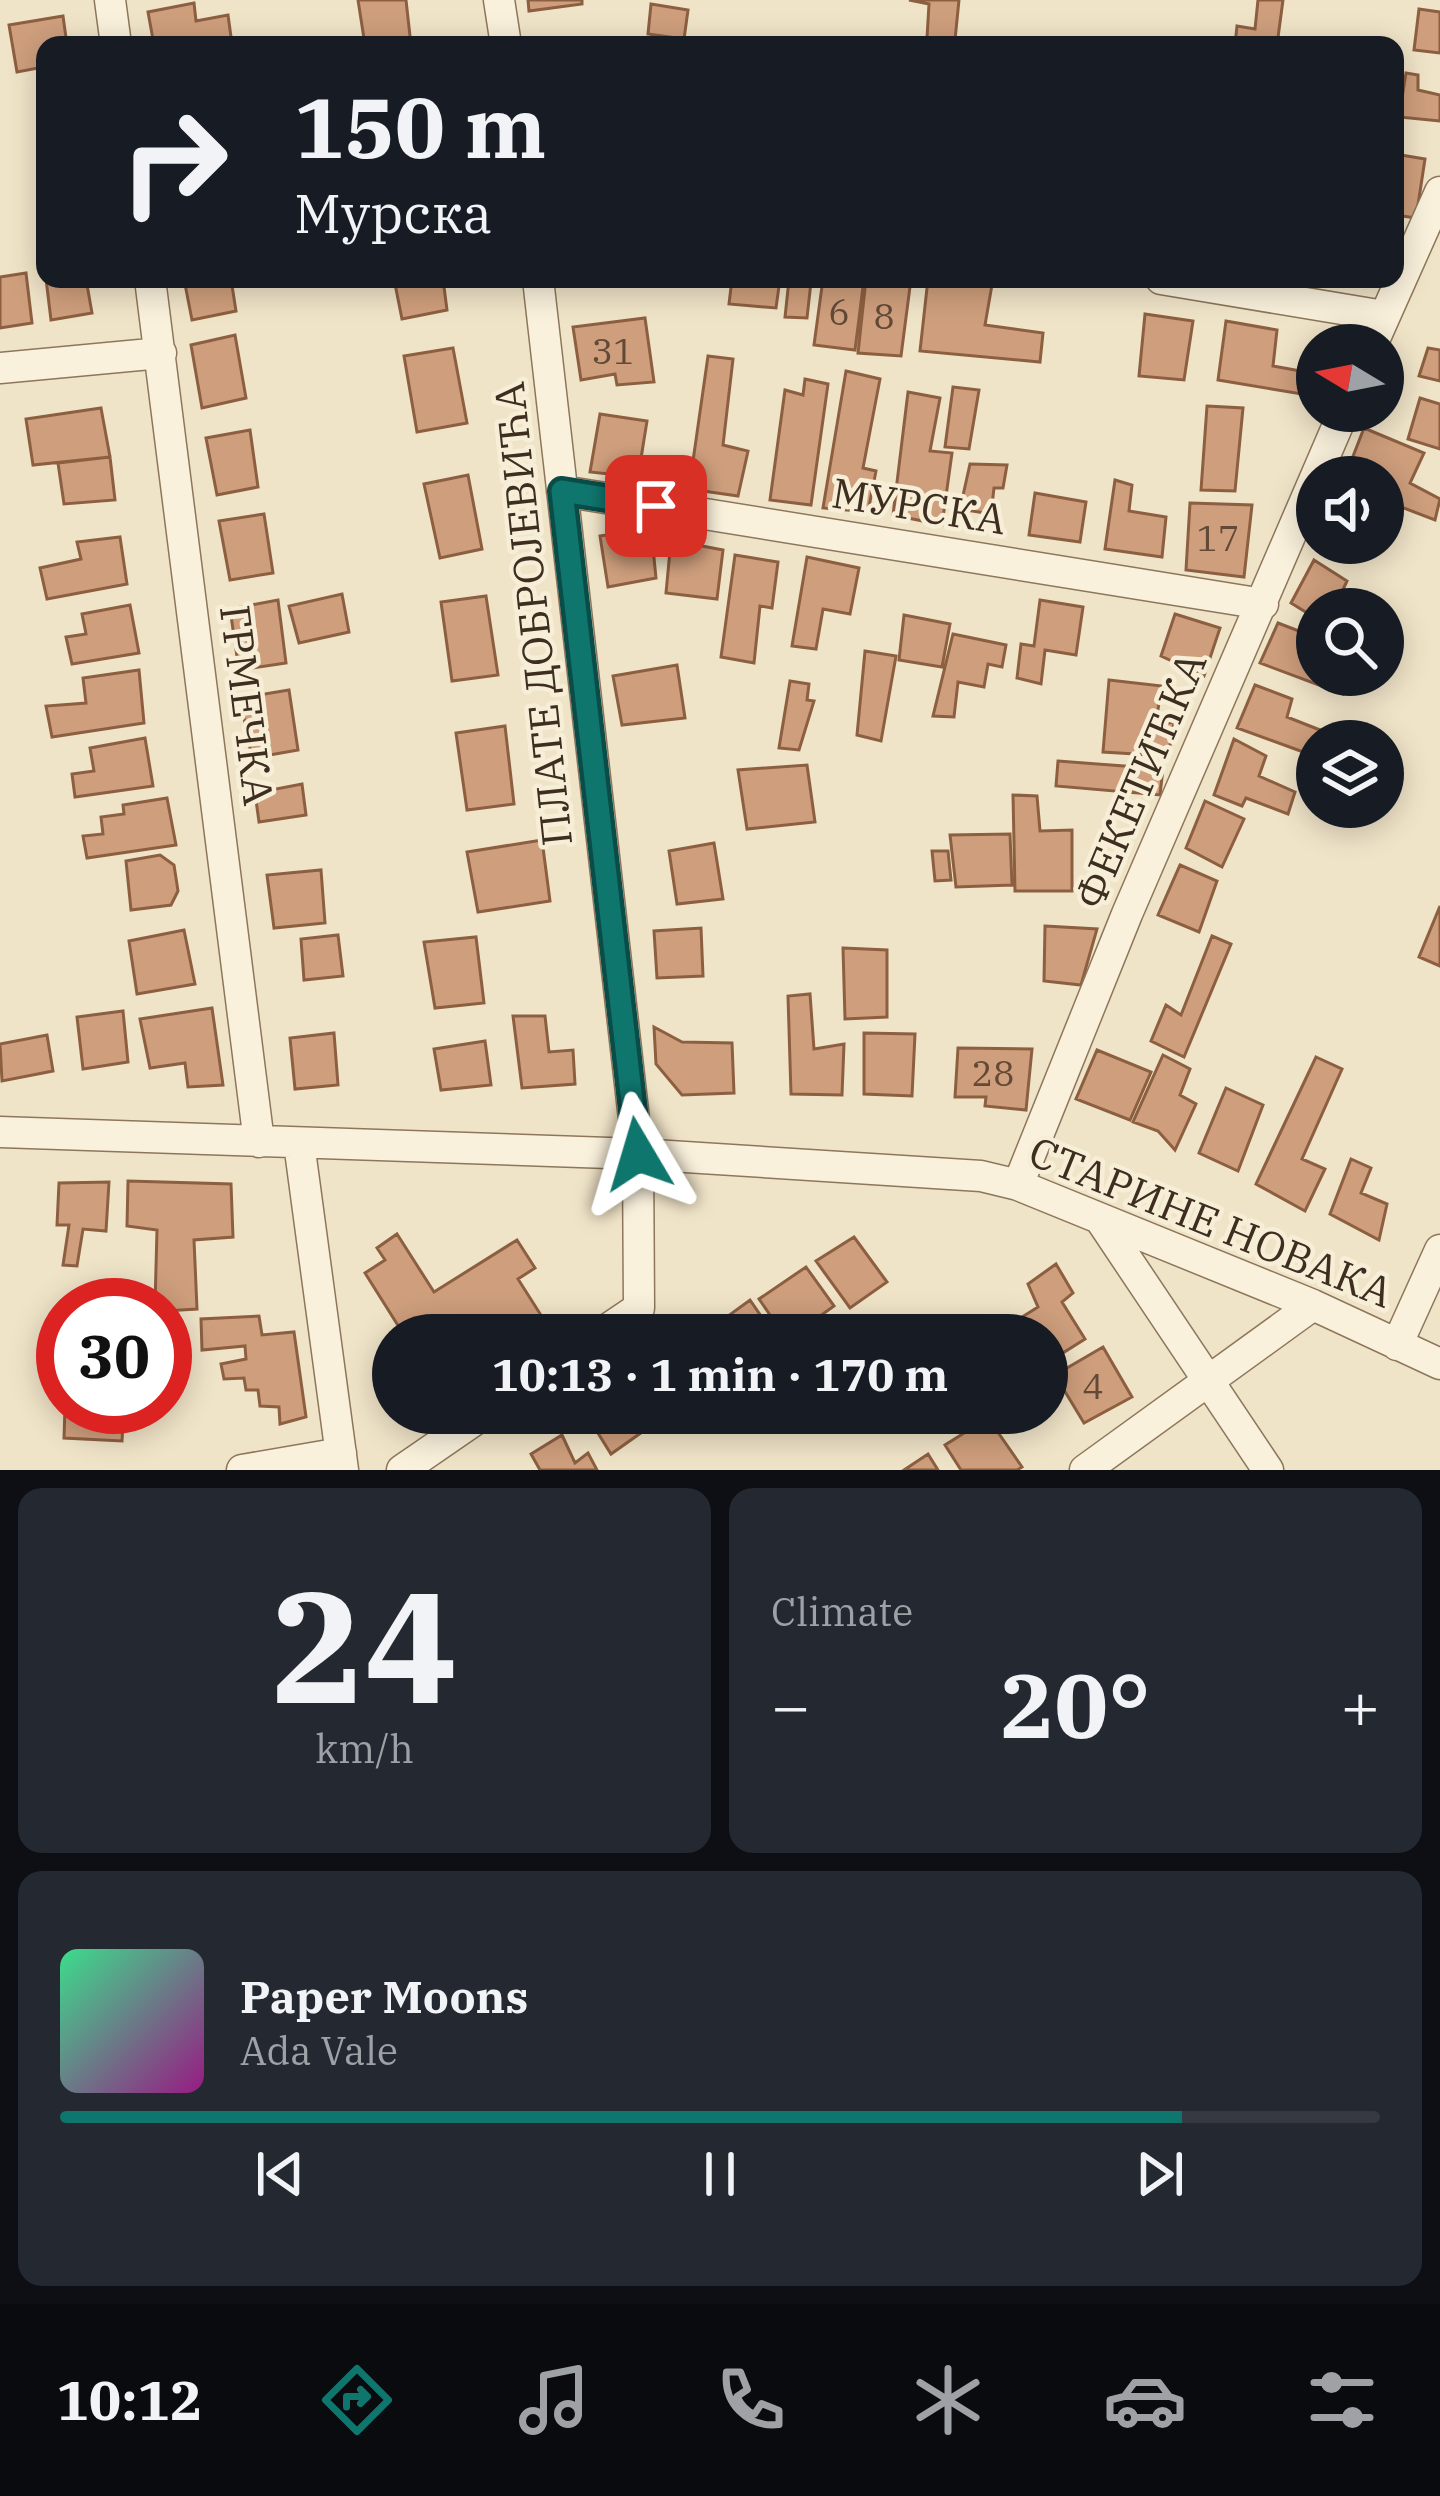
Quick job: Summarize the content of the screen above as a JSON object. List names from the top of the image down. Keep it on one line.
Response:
{"streets":{"street":["МУРСКА","ПЛАТЕ ДОБРОЈЕВИЋА","ГРМЕЧКА","ФЕКЕТИЋКА","СТАРИНЕ НОВАКА"]},"crossings":[["МУРСКА","ПЛАТЕ ДОБРОЈЕВИЋА"],["МУРСКА","ФЕКЕТИЋКА"],["ПЛАТЕ ДОБРОЈЕВИЋА","СТАРИНЕ НОВАКА"],["ГРМЕЧКА","СТАРИНЕ НОВАКА"],["ФЕКЕТИЋКА","СТАРИНЕ НОВАКА"]],"house_numbers":["6","8","31","17","28","4"],"north":"left","page":{"turn":["150 m","Мурска"],"limit":"30","trip":"10:13 · 1 min · 170 m","tile":[["24","km/h"],"Climate"],"heat":["−","20°","+"],"song":["Paper Moons","Ada Vale"],"tabs":"10:12"}}
